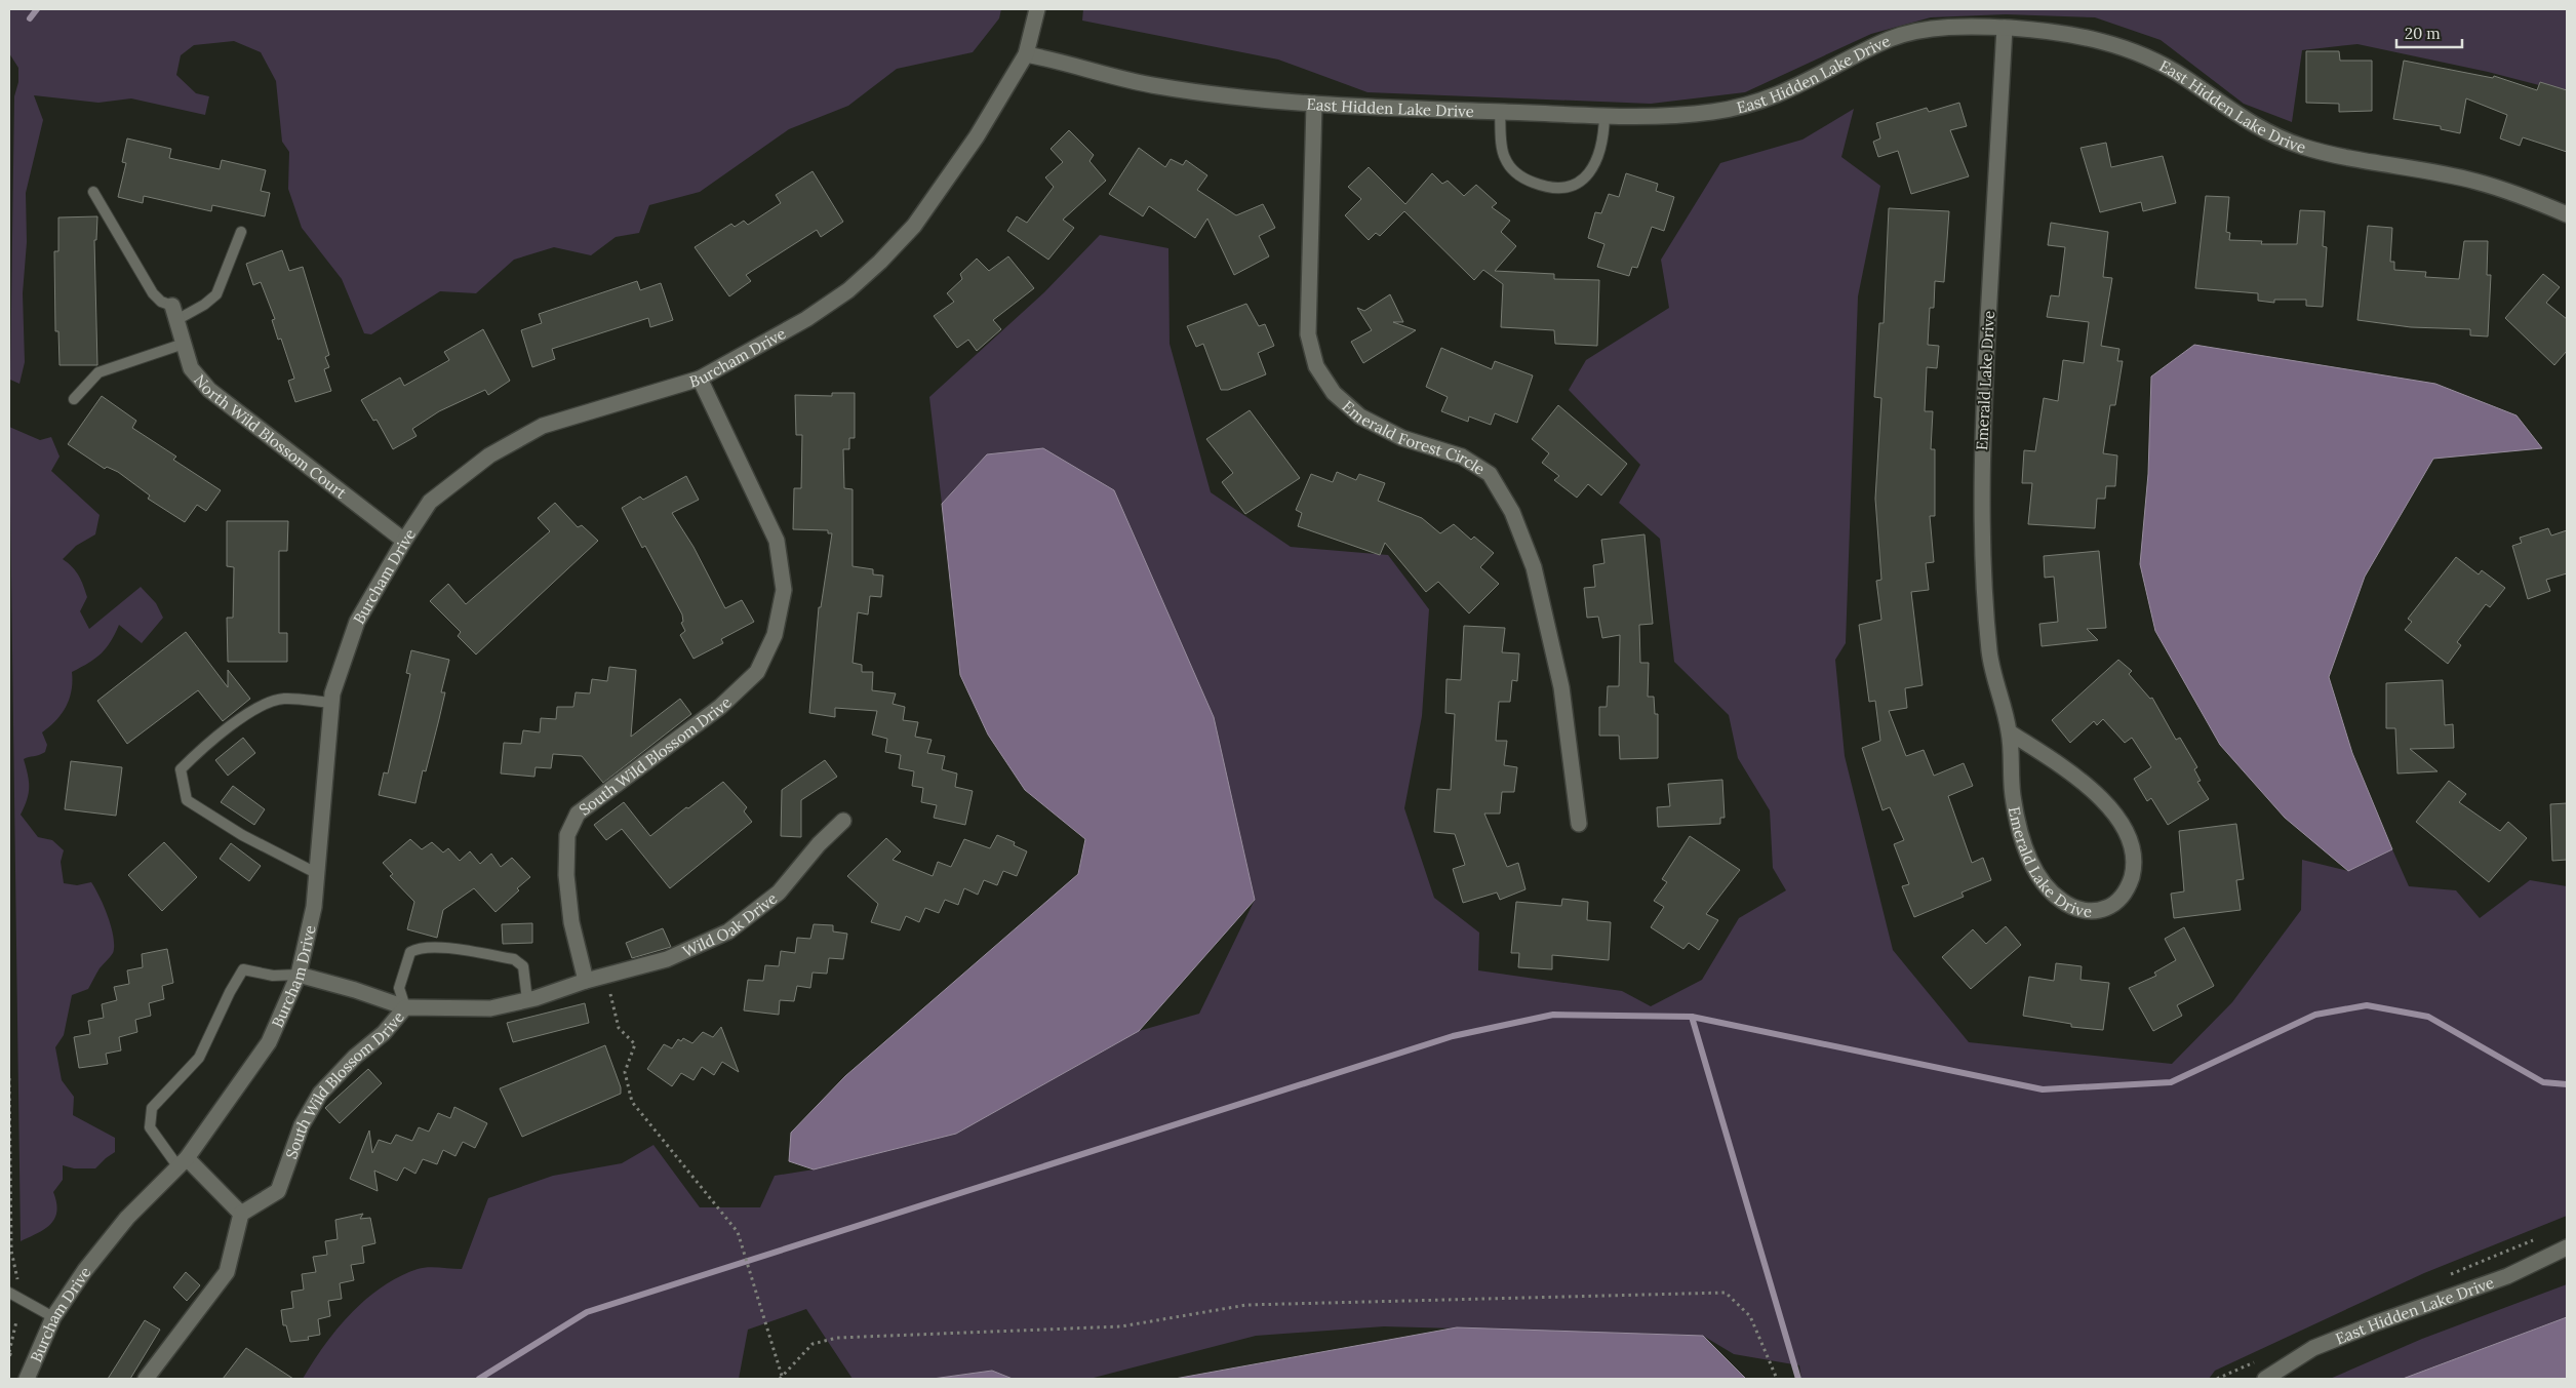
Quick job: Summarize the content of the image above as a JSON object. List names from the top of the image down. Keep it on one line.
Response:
{"streets":{"street":["East Hidden Lake Drive","Burcham Drive","Emerald Lake Drive","North Wild Blossom Court","Emerald Forest Circle","South Wild Blossom Drive","Wild Oak Drive"]},"crossings":[["East Hidden Lake Drive","Burcham Drive"],["East Hidden Lake Drive","Emerald Lake Drive"],["East Hidden Lake Drive","Emerald Forest Circle"],["Burcham Drive","North Wild Blossom Court"],["Burcham Drive","South Wild Blossom Drive"],["South Wild Blossom Drive","Wild Oak Drive"]],"scale_bar":"20 m"}
